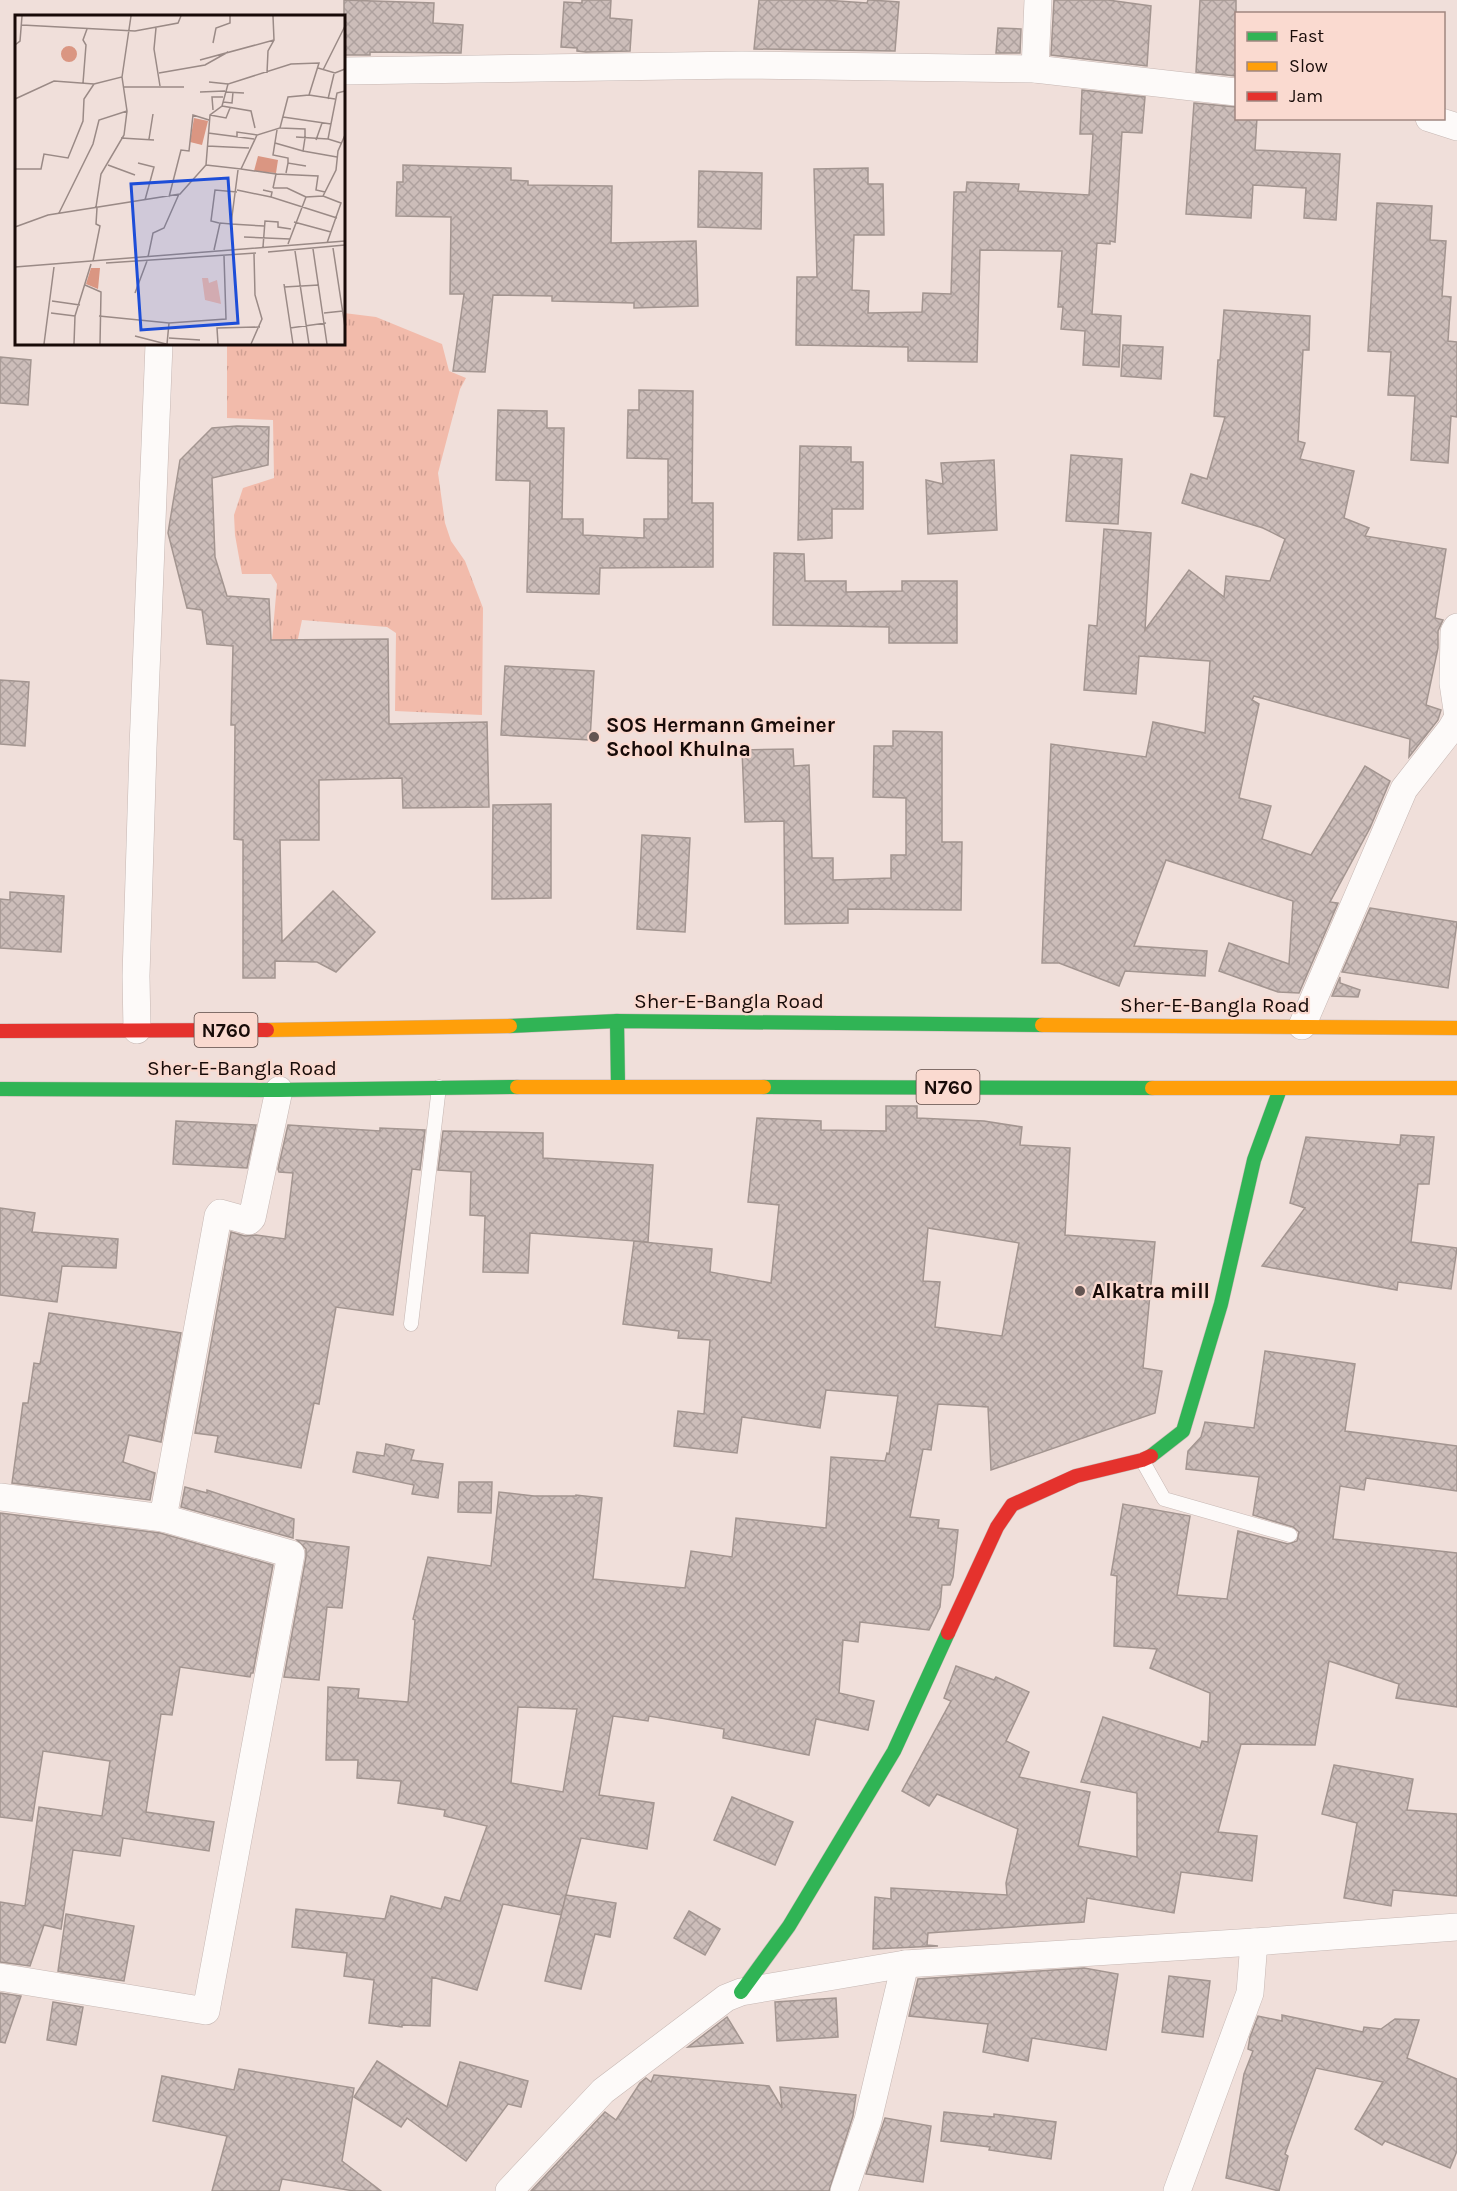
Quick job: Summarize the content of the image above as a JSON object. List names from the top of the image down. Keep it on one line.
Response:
{"streets":{"main road":["Sher-E-Bangla Road","N760"]},"places":["SOS Hermann Gmeiner School Khulna","Alkatra mill"],"legend":["Fast","Slow","Jam"]}
